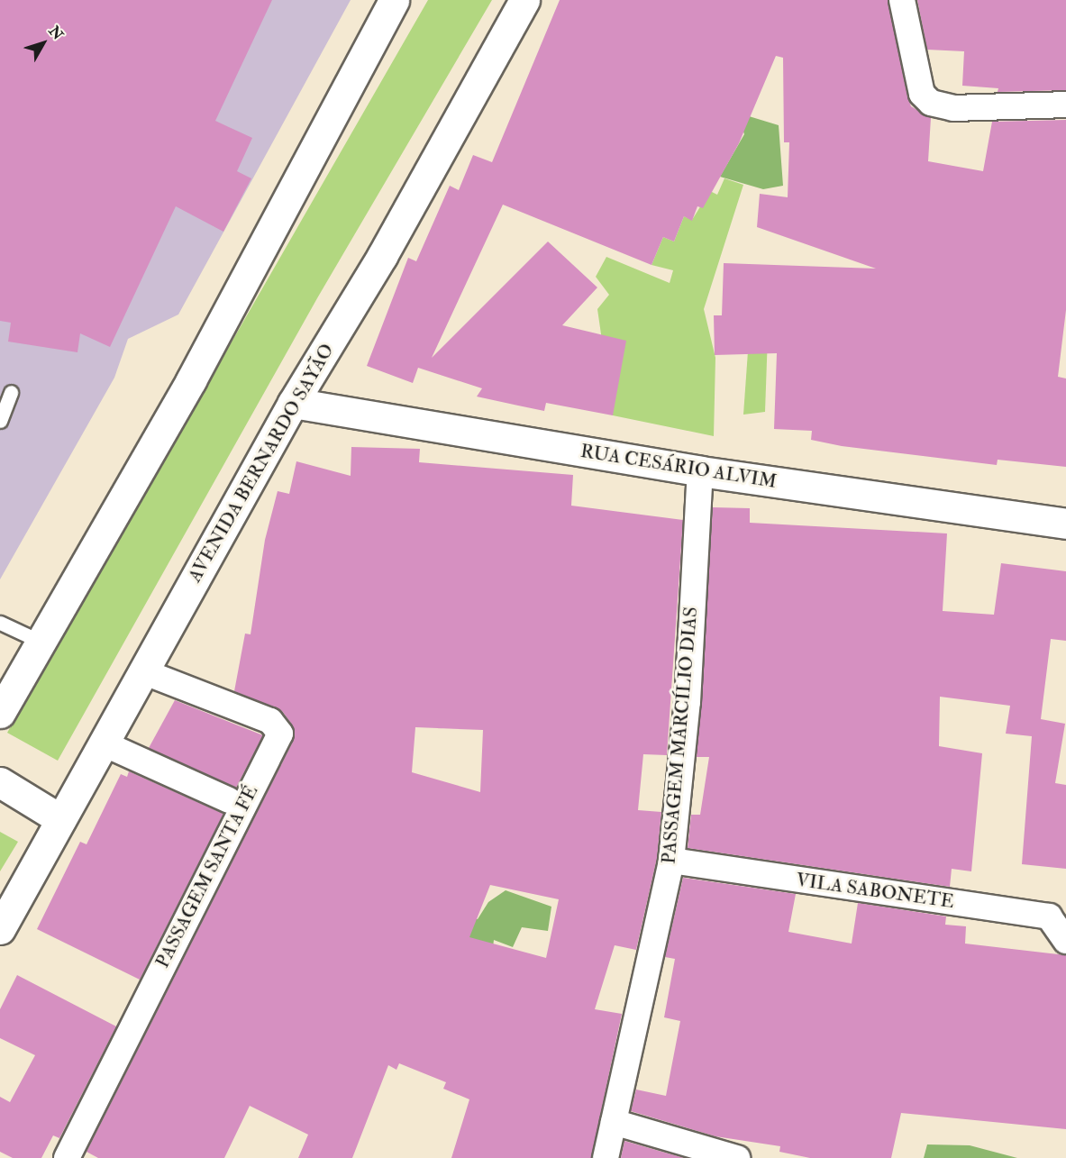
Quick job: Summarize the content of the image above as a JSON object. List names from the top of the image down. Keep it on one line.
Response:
{"streets":{"street":["AVENIDA BERNARDO SAYÃO","RUA CESÁRIO ALVIM","PASSAGEM MARCÍLIO DIAS","PASSAGEM SANTA FÉ","VILA SABONETE"]},"crossings":[["AVENIDA BERNARDO SAYÃO","RUA CESÁRIO ALVIM"],["AVENIDA BERNARDO SAYÃO","PASSAGEM SANTA FÉ"],["RUA CESÁRIO ALVIM","PASSAGEM MARCÍLIO DIAS"],["PASSAGEM MARCÍLIO DIAS","VILA SABONETE"]],"north":"top right"}
